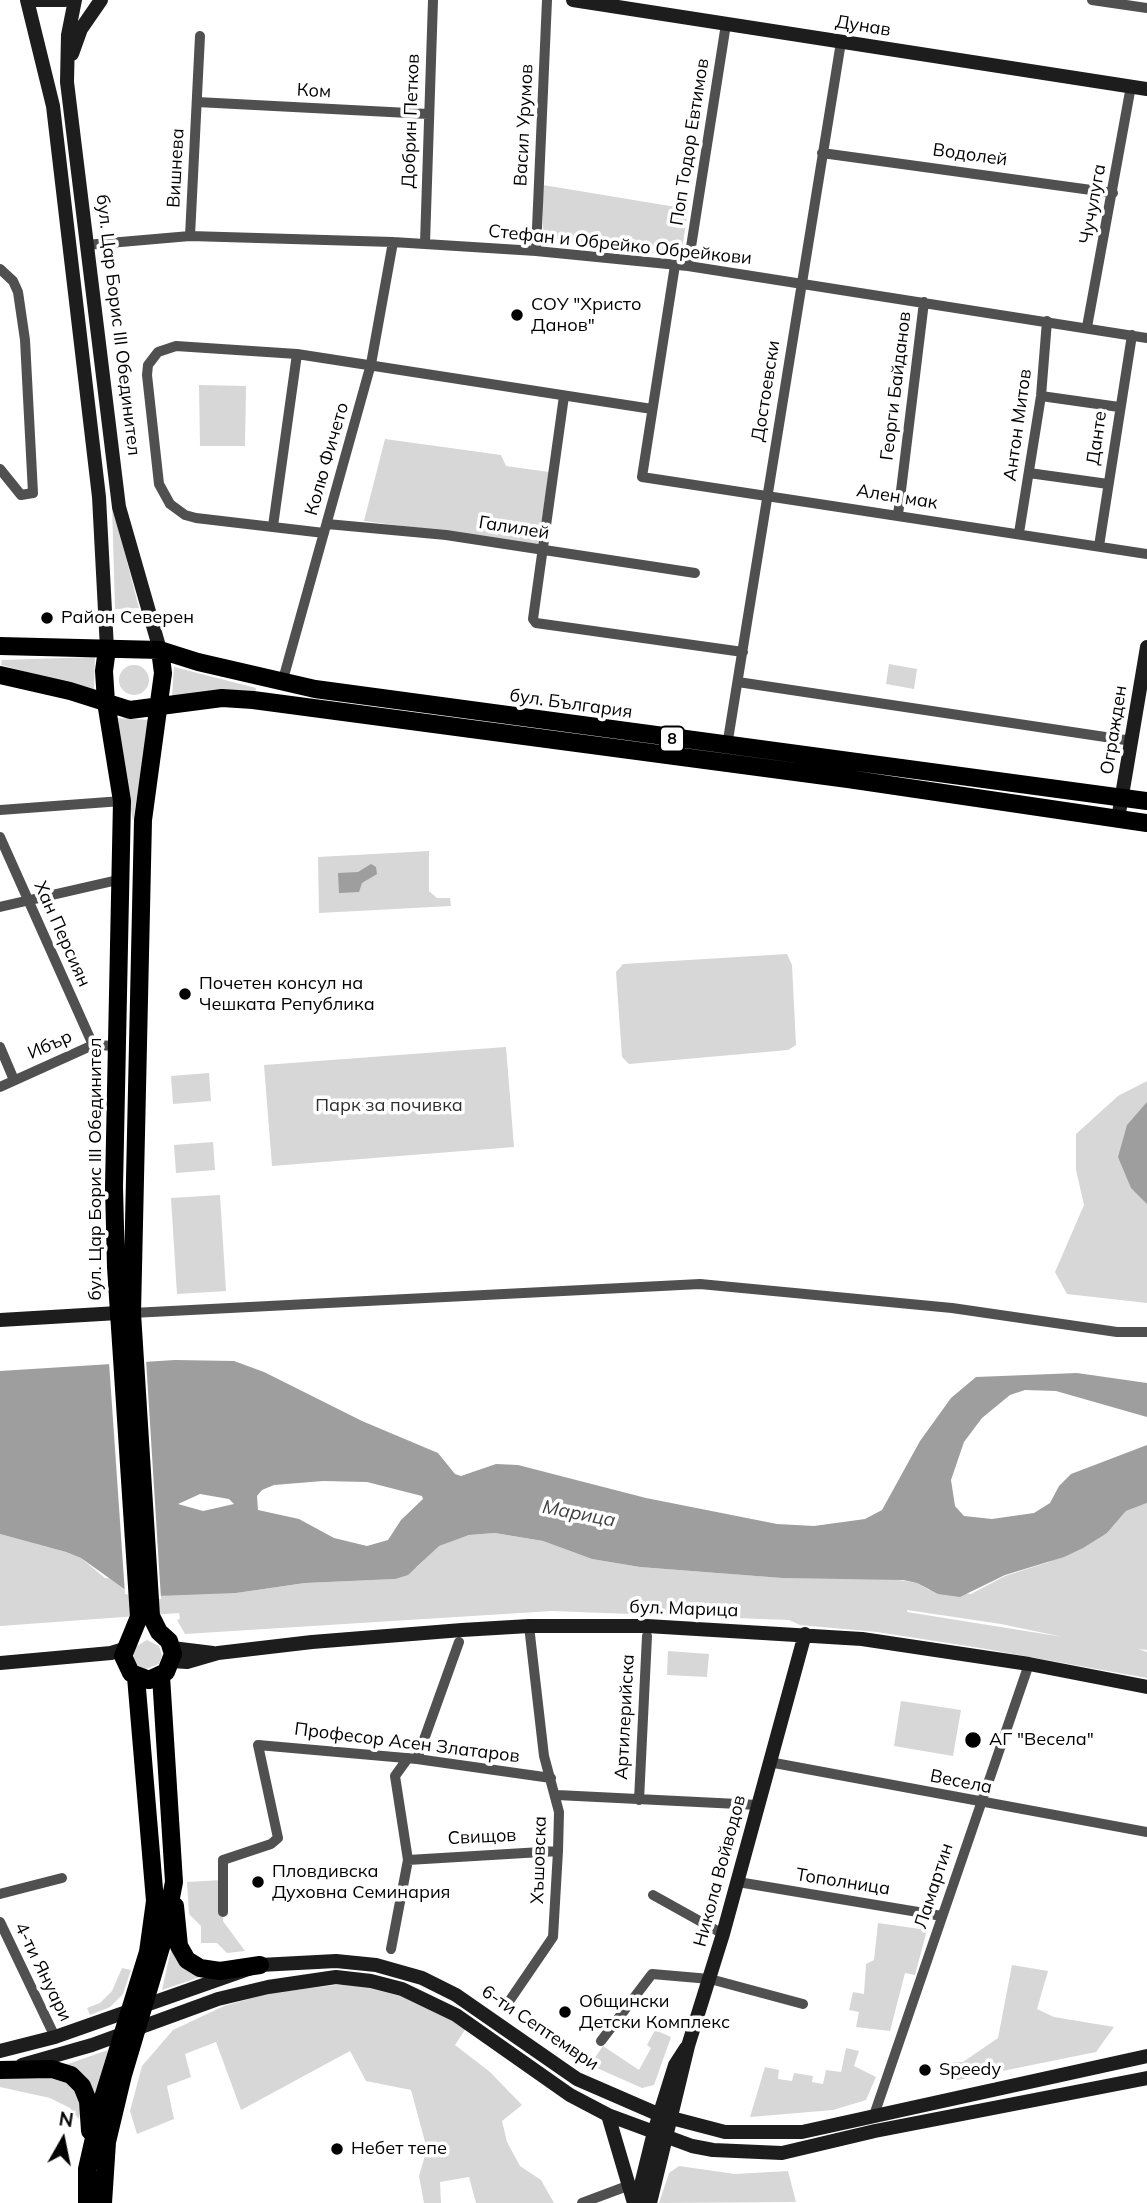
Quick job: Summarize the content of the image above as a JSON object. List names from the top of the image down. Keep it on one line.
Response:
{"streets":{"main road":["Дунав","бул. Цар Борис III Обединител","бул. България","Огражден","8","бул. Марица","Никола Войводов","6-ти Септември"],"street":["Ком","Добрин Петков","Васил Урумов","Поп Тодор Евтимов","Водолей","Вишнева","Чучулуга","Стефан и Обрейко Обрейкови","Георги Байданов","Достоевски","Антон Митов","Данте","Колю Фичето","Ален мак","Галилей","Хан Персиян","Ибър","Артилерийска","Професор Асен Златаров","Весела","Свищов","Хъшовска","Тополница","Ламартин","4-ти Януари"]},"crossings":[["Дунав","Поп Тодор Евтимов"],["Дунав","Чучулуга"],["Дунав","Достоевски"],["Ком","Добрин Петков"],["Ком","Вишнева"],["Добрин Петков","Стефан и Обрейко Обрейкови"],["Васил Урумов","Стефан и Обрейко Обрейкови"],["Поп Тодор Евтимов","Стефан и Обрейко Обрейкови"],["Водолей","Чучулуга"],["Водолей","Достоевски"],["Вишнева","Стефан и Обрейко Обрейкови"],["Чучулуга","Стефан и Обрейко Обрейкови"],["Стефан и Обрейко Обрейкови","бул. Цар Борис III Обединител"],["Стефан и Обрейко Обрейкови","Георги Байданов"],["Стефан и Обрейко Обрейкови","Достоевски"],["Стефан и Обрейко Обрейкови","Антон Митов"],["Стефан и Обрейко Обрейкови","Данте"],["Стефан и Обрейко Обрейкови","Колю Фичето"],["бул. Цар Борис III Обединител","бул. България"],["бул. Цар Борис III Обединител","8"],["бул. Цар Борис III Обединител","Ибър"],["бул. Цар Борис III Обединител","бул. Марица"],["бул. Цар Борис III Обединител","6-ти Септември"],["Георги Байданов","Ален мак"],["Достоевски","Ален мак"],["Достоевски","бул. България"],["Антон Митов","Ален мак"],["Данте","Ален мак"],["Колю Фичето","Галилей"],["Колю Фичето","бул. България"],["бул. България","Огражден"],["бул. България","8"],["Огражден","8"],["Хан Персиян","Ибър"],["бул. Марица","Хъшовска"],["бул. Марица","Никола Войводов"],["бул. Марица","Ламартин"],["Професор Асен Златаров","Хъшовска"],["Весела","Никола Войводов"],["Весела","Ламартин"],["Свищов","Хъшовска"],["Никола Войводов","Тополница"],["Никола Войводов","6-ти Септември"],["Тополница","Ламартин"],["Ламартин","6-ти Септември"],["4-ти Януари","6-ти Септември"]],"water":["Марица"],"parks":["Парк за почивка"],"places":["СОУ \"Христо Данов\"","Район Северен","Почетен консул на Чешката Република","АГ \"Весела\"","Пловдивска Духовна Семинария","Общински Детски Комплекс","Speedy","Небет тепе"],"north":"top"}
